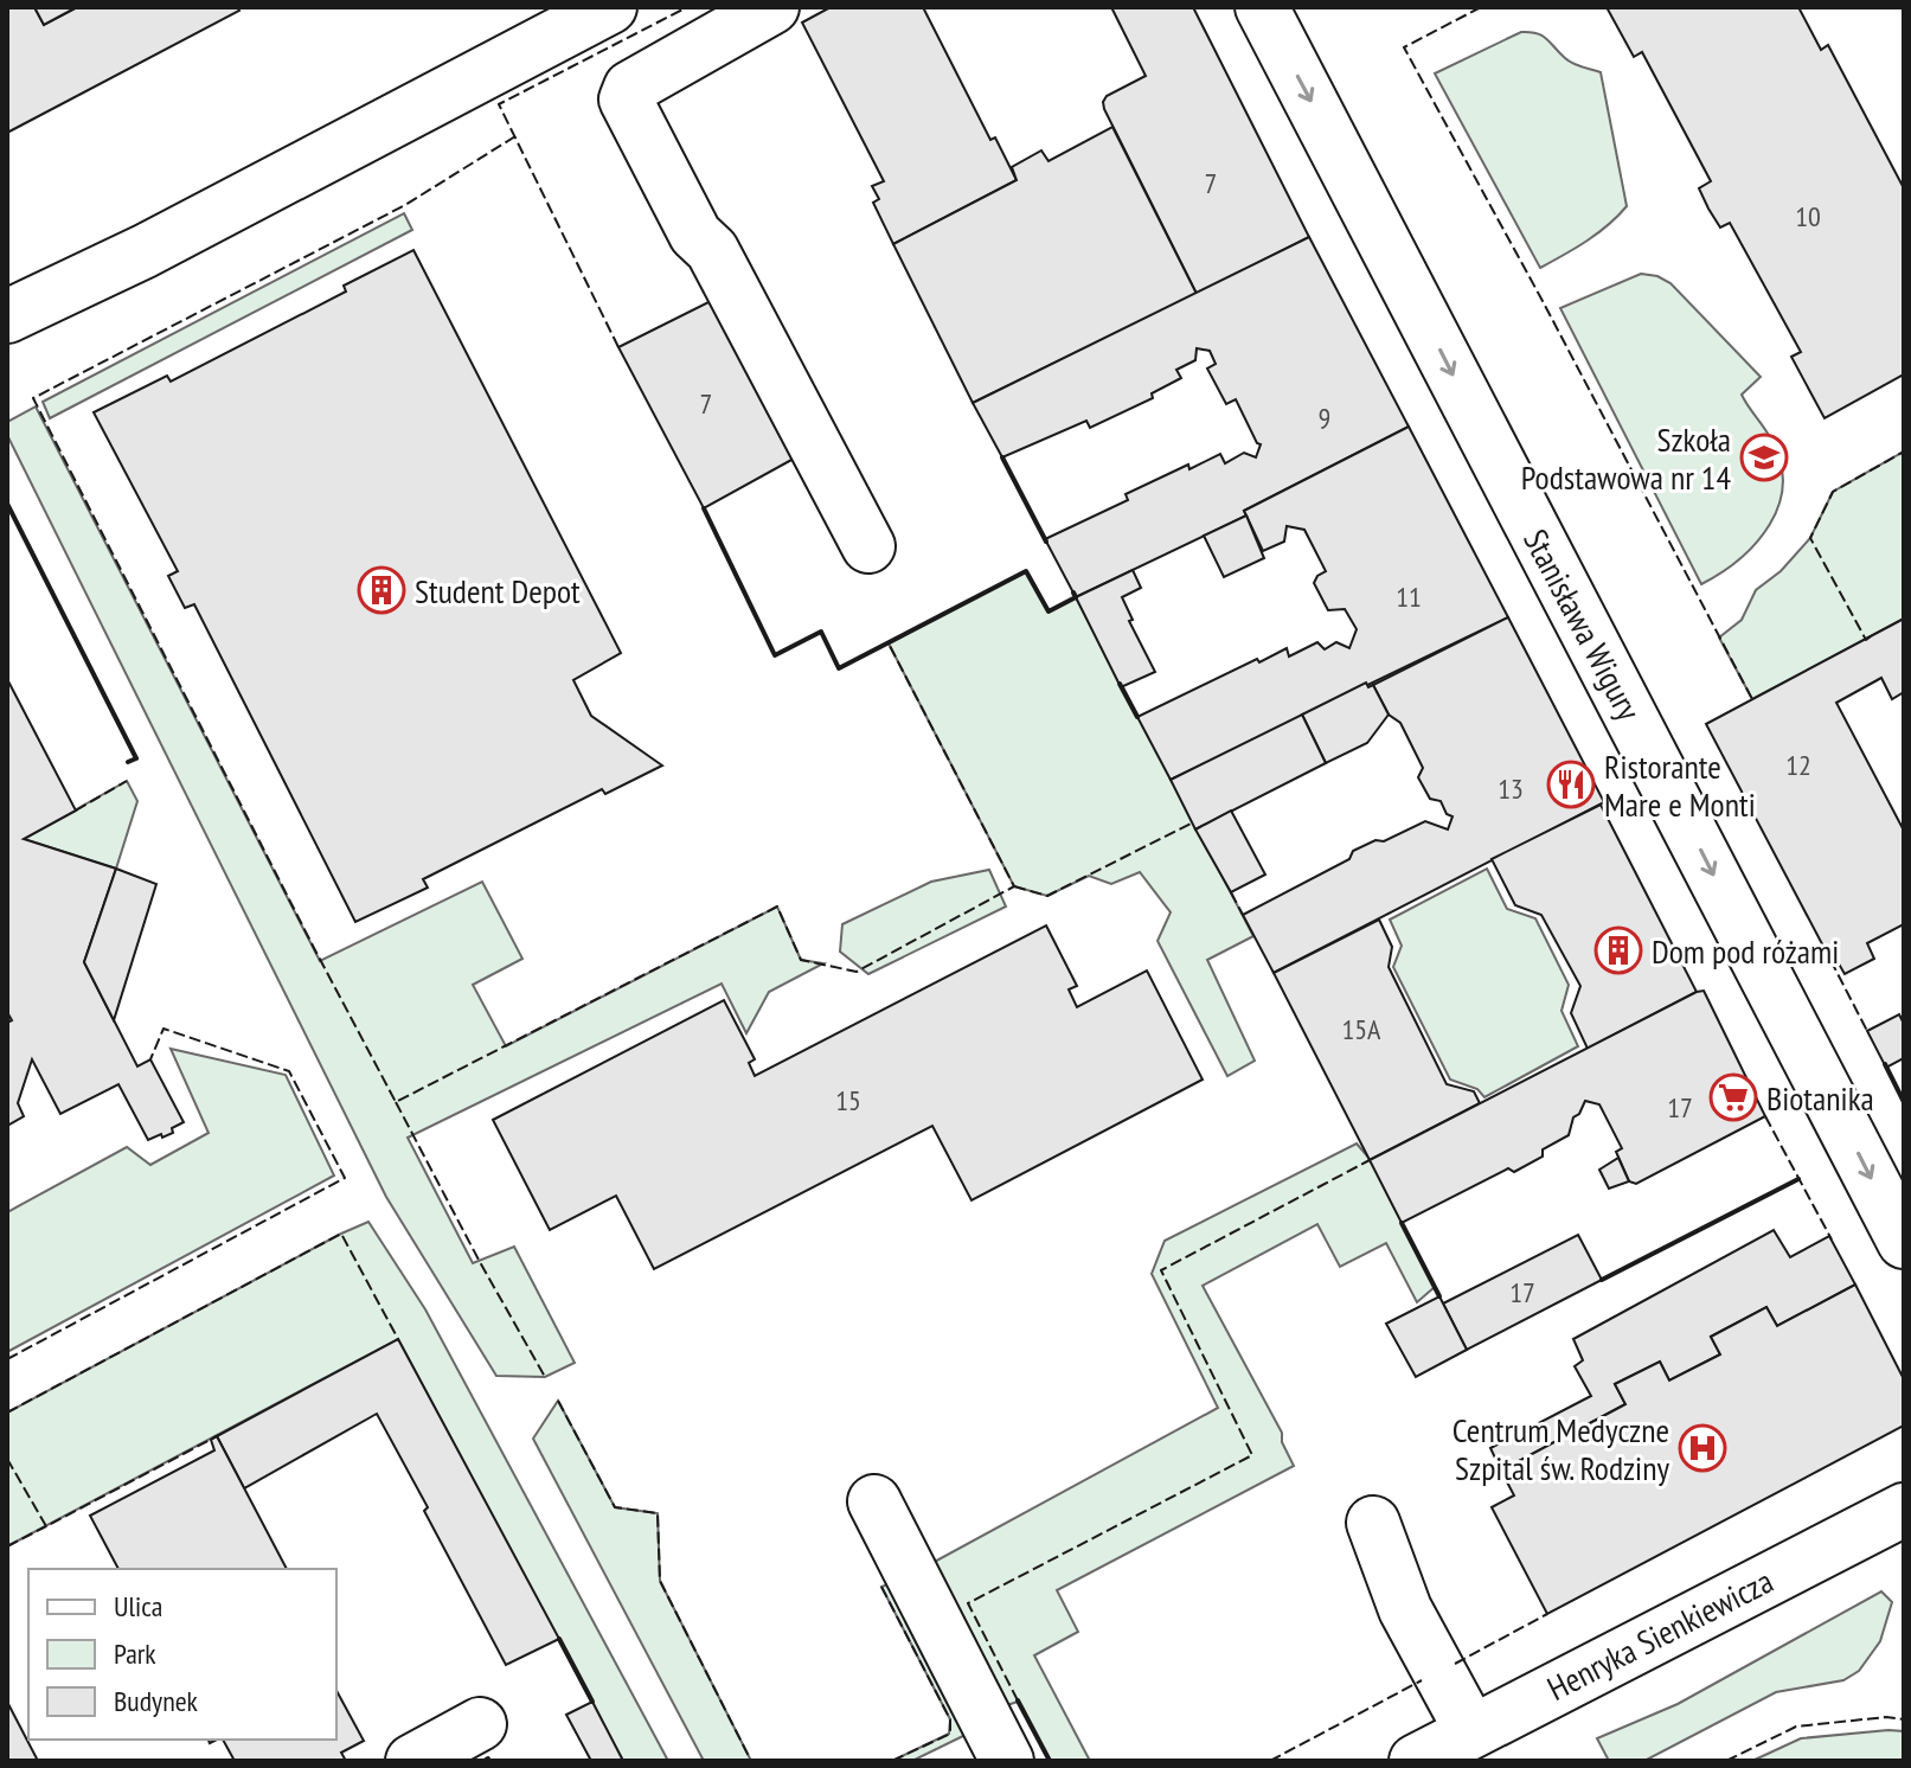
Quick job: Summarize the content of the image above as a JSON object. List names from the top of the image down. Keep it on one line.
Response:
{"streets":{"street":["Stanisława Wigury","Henryka Sienkiewicza"]},"one_way":["Stanisława Wigury"],"places":{"school or university":["Szkoła Podstawowa nr 14"],"building":["Student Depot","Dom pod różami"],"restaurant":["Ristorante Mare e Monti"],"supermarket":["Biotanika"],"hospital":["Centrum Medyczne Szpital św. Rodziny"]},"house_numbers":["7","10","7","9","11","12","13","15A","15","17","17"],"legend":["Ulica","Park","Budynek"]}
